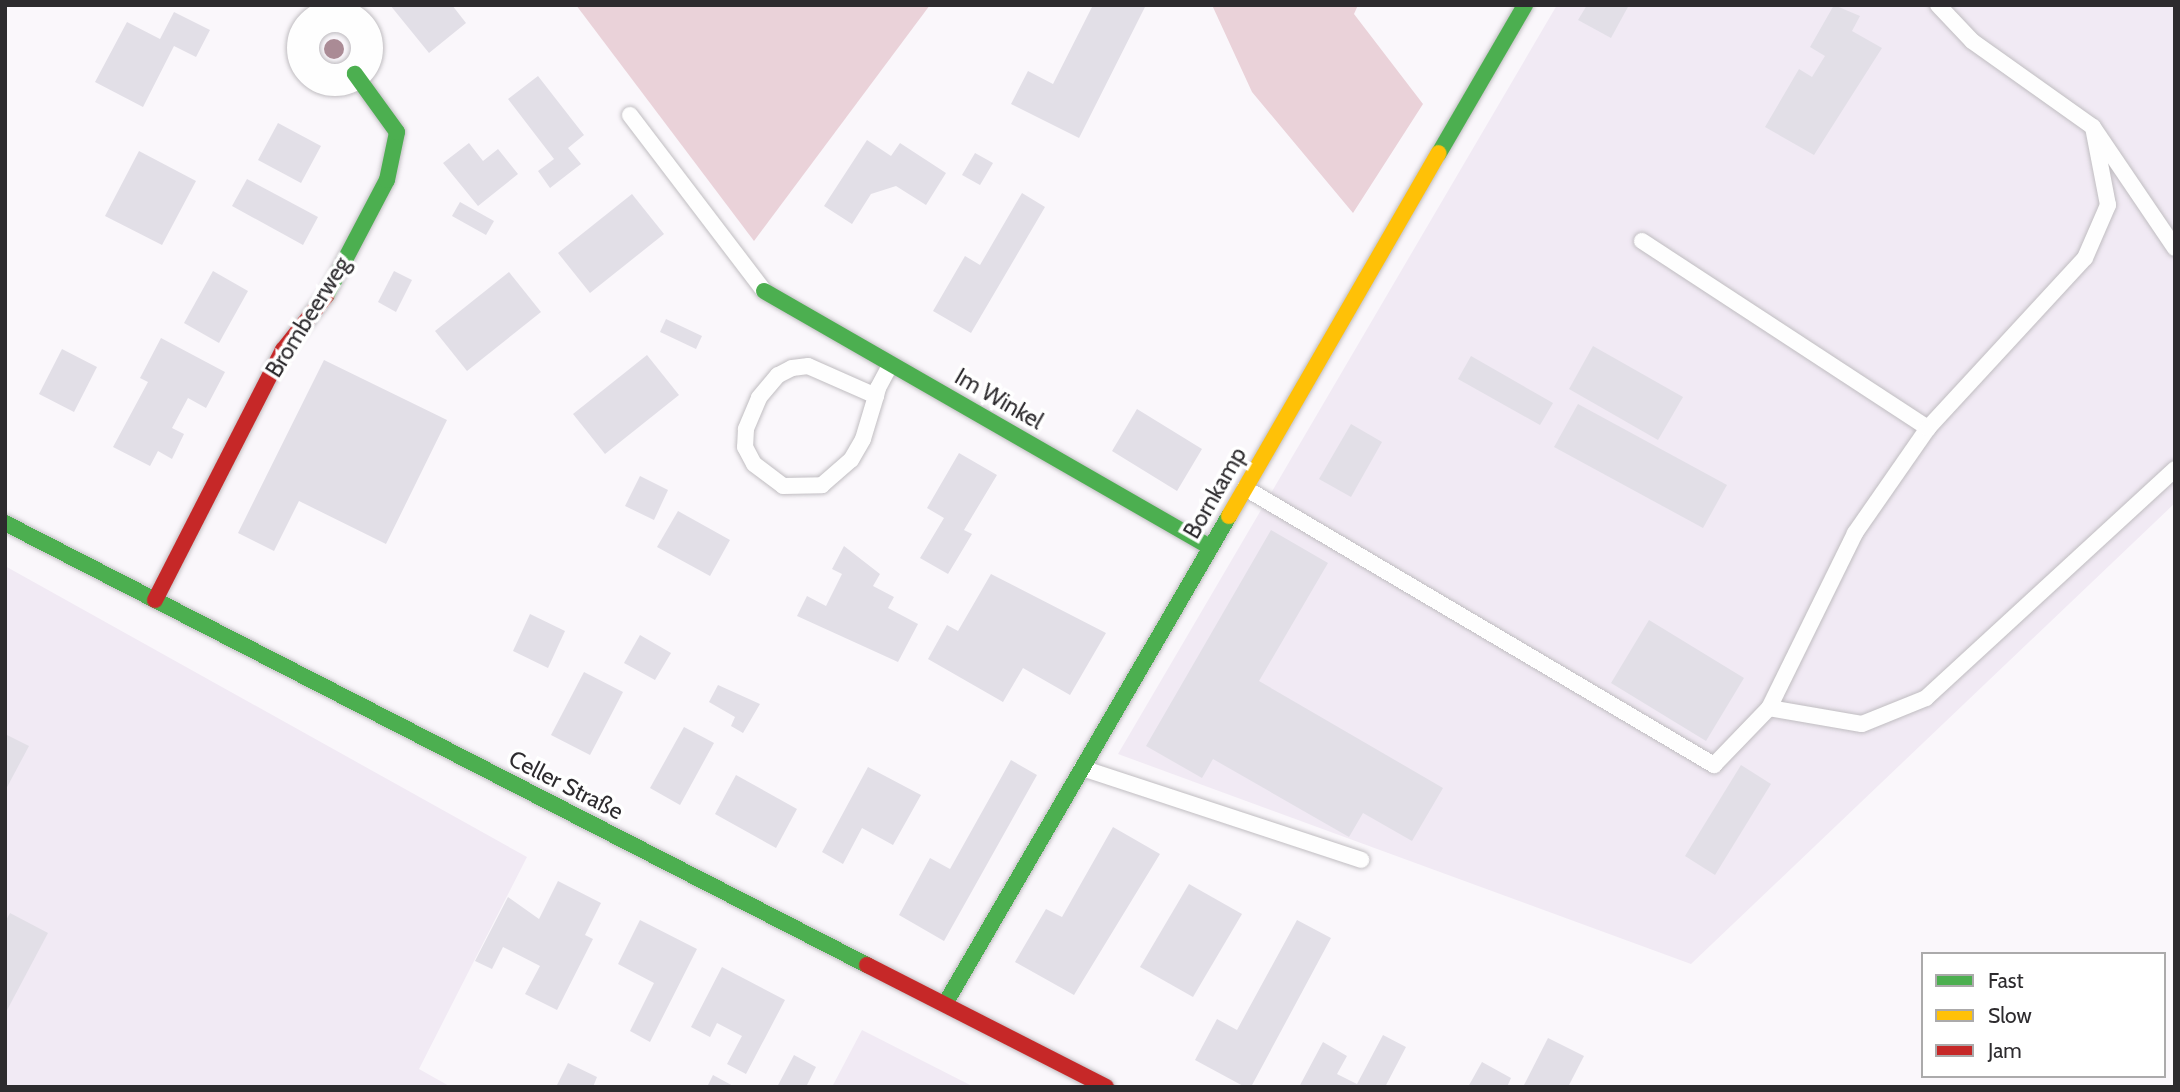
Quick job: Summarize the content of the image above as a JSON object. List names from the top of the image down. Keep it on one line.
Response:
{"streets":{"street":["Brombeerweg","Im Winkel","Bornkamp","Celler Straße"]},"crossings":[["Brombeerweg","Celler Straße"],["Im Winkel","Bornkamp"],["Bornkamp","Celler Straße"]],"legend":["Fast","Slow","Jam"]}
